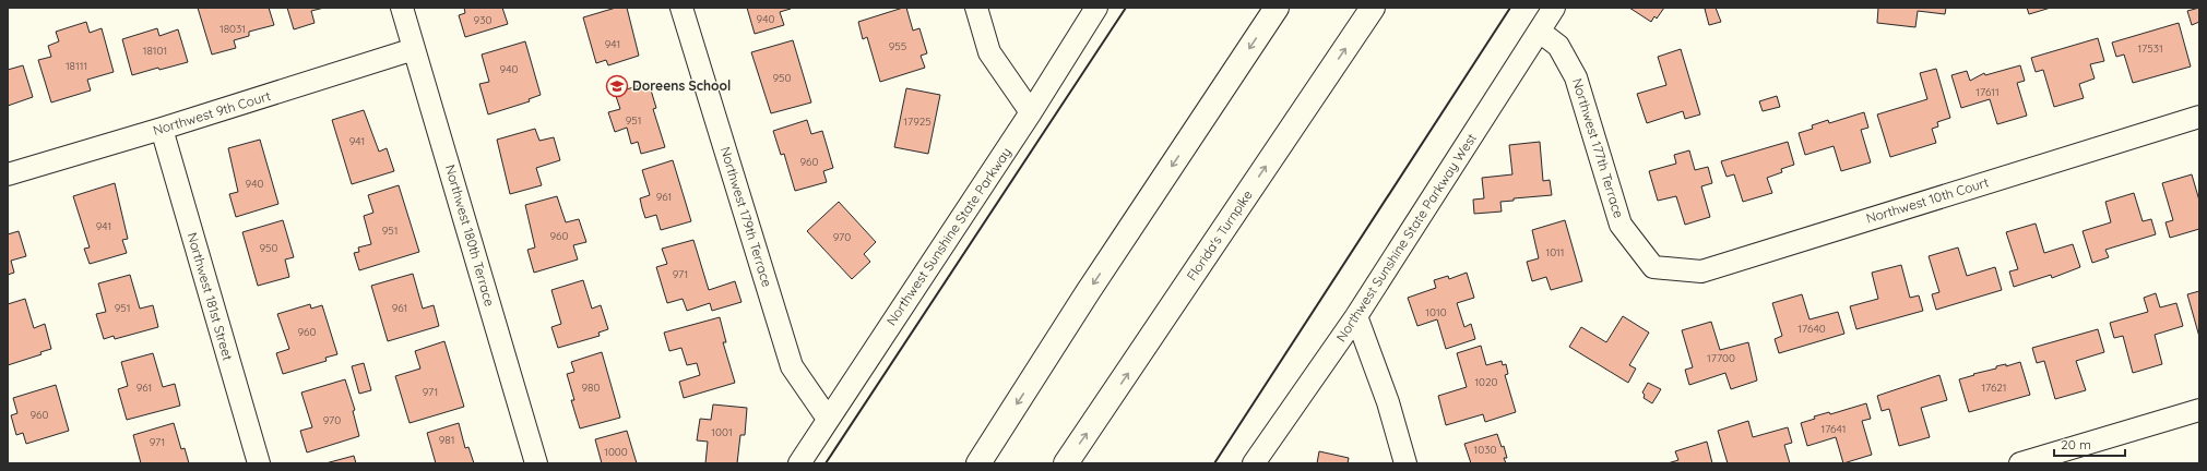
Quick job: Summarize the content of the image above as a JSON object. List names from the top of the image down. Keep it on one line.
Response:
{"streets":{"highway":["Florida's Turnpike"],"street":["Northwest 9th Court","Northwest 177th Terrace","Northwest 10th Court","Northwest 179th Terrace","Northwest 180th Terrace","Northwest Sunshine State Parkway","Northwest Sunshine State Parkway West","Northwest 181st Street"]},"crossings":[["Northwest 9th Court","Northwest 180th Terrace"],["Northwest 9th Court","Northwest 181st Street"],["Northwest 177th Terrace","Northwest 10th Court"],["Northwest 177th Terrace","Northwest Sunshine State Parkway West"],["Northwest 179th Terrace","Northwest Sunshine State Parkway"]],"places":{"school or university":["Doreens School"]},"house_numbers":["940","930","18031","941","955","17531","18101","18111","940","950","17611","951","17925","941","960","940","961","941","951","960","970","950","1011","971","951","961","1010","17640","960","17700","1020","961","980","17621","971","960","970","17641","1001","981","971","1030","1000"],"scale_bar":"20 m"}
